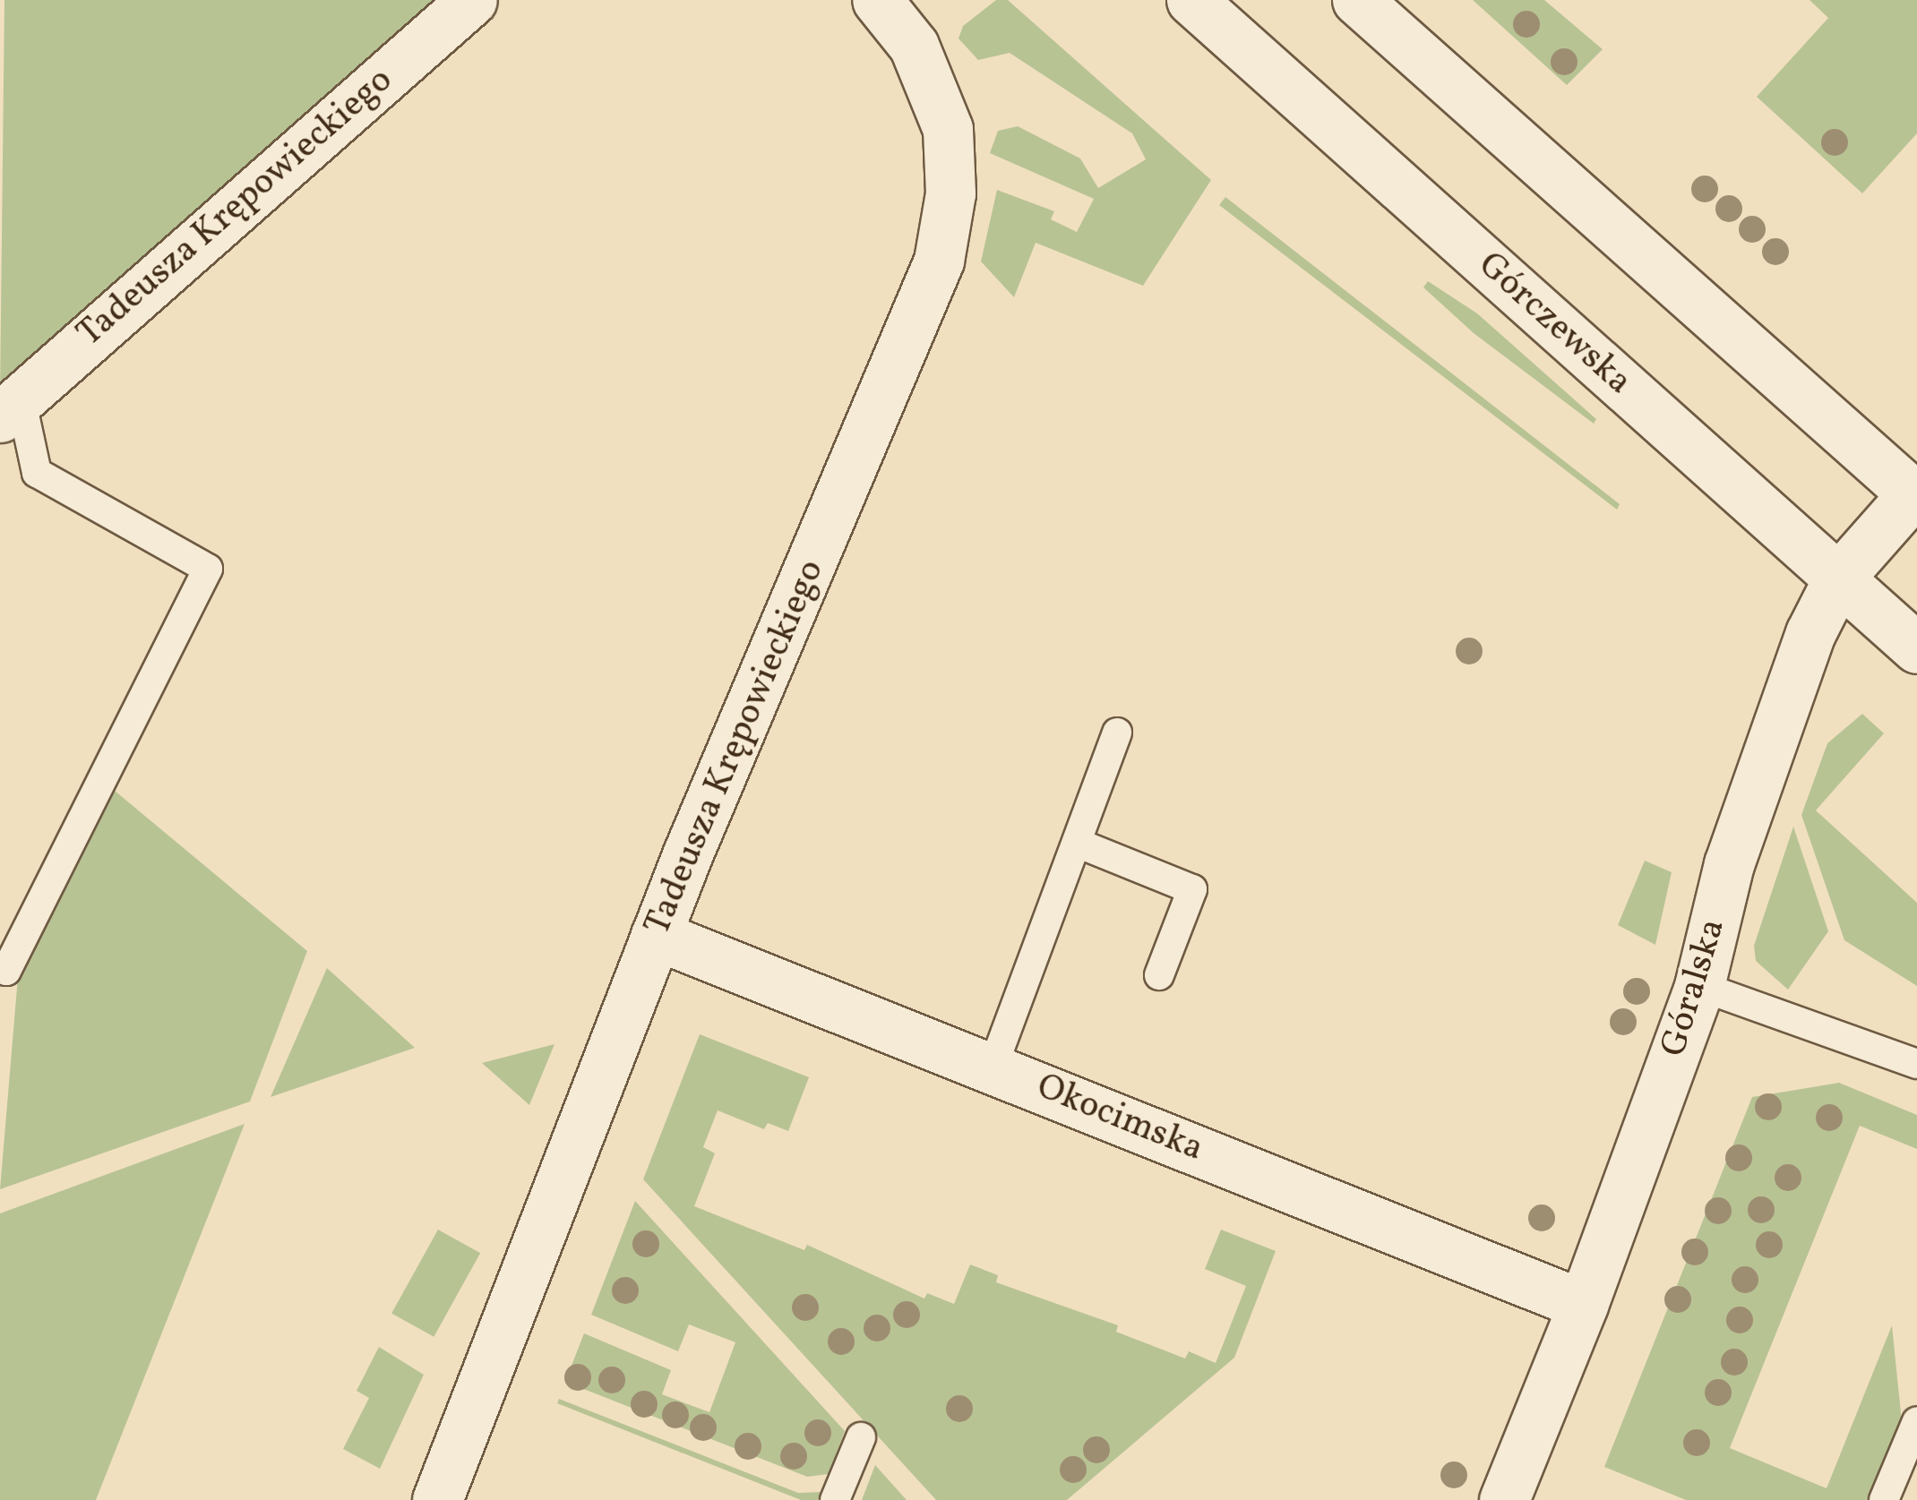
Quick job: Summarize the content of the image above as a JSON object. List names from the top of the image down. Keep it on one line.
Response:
{"streets":{"street":["Tadeusza Krępowieckiego","Górczewska","Góralska","Okocimska"]},"crossings":[["Tadeusza Krępowieckiego","Okocimska"],["Górczewska","Góralska"],["Góralska","Okocimska"]]}
